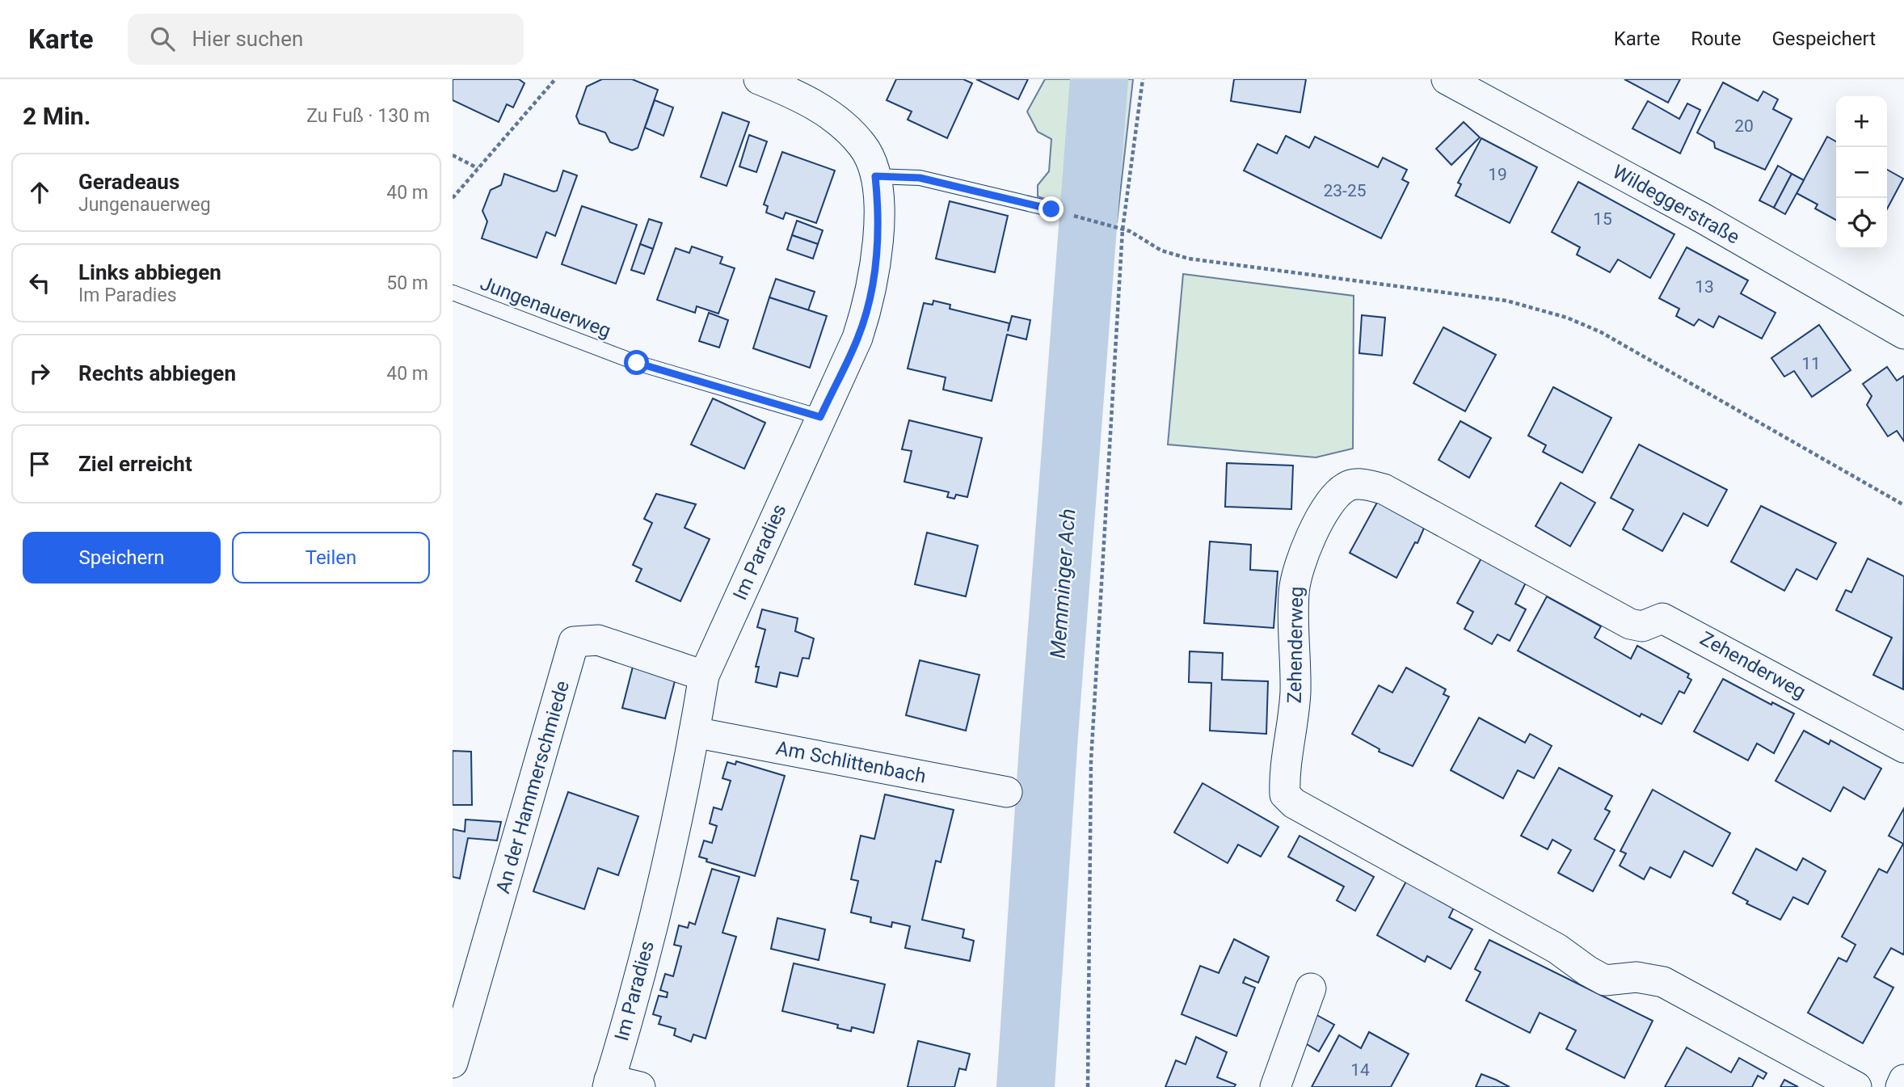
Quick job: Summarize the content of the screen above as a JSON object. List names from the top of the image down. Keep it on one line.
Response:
{"streets":{"street":["Wildeggerstraße","Im Paradies","Zehenderweg","Am Schlittenbach","An der Hammerschmiede"],"lane":["Jungenauerweg"]},"crossings":[["Jungenauerweg","Im Paradies"],["Im Paradies","Am Schlittenbach"],["Im Paradies","An der Hammerschmiede"]],"water":["Memminger Ach"],"house_numbers":["20","19","23-25","15","13","11","14"],"page":{"header":"Karte","search":"Hier suchen","nav":["Karte","Route","Gespeichert"],"heading":["2 Min.","Zu Fuß · 130 m"],"map_buttons":["+","−"],"list":[["Geradeaus","Jungenauerweg","40 m"],["Links abbiegen","Im Paradies","50 m"],["Rechts abbiegen","40 m"],"Ziel erreicht"],"buttons":["Speichern","Teilen"]}}
